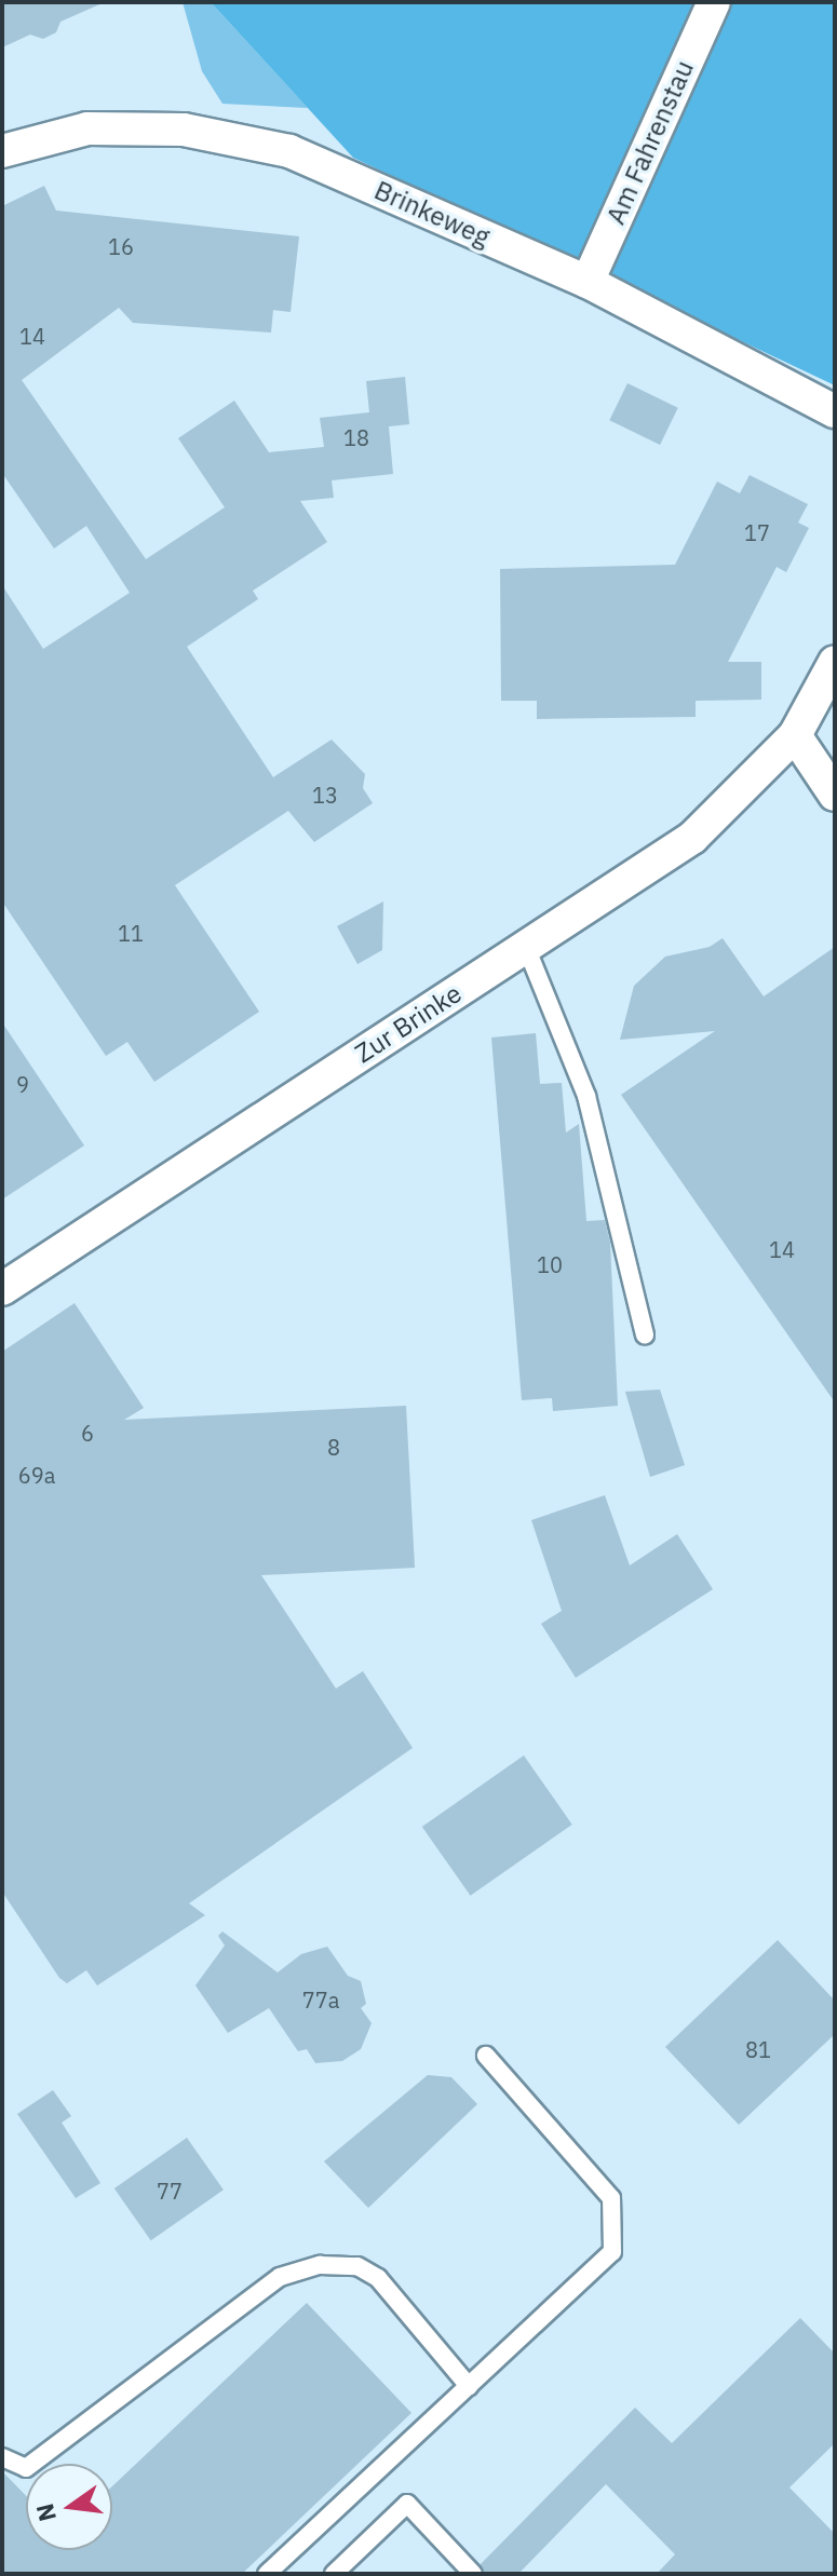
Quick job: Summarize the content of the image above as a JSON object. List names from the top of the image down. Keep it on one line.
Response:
{"streets":{"street":["Am Fahrenstau","Brinkeweg","Zur Brinke"]},"crossings":[["Am Fahrenstau","Brinkeweg"]],"house_numbers":["16","14","18","17","13","11","9","14","10","6","8","69a","77a","81","77"],"north":"left"}
